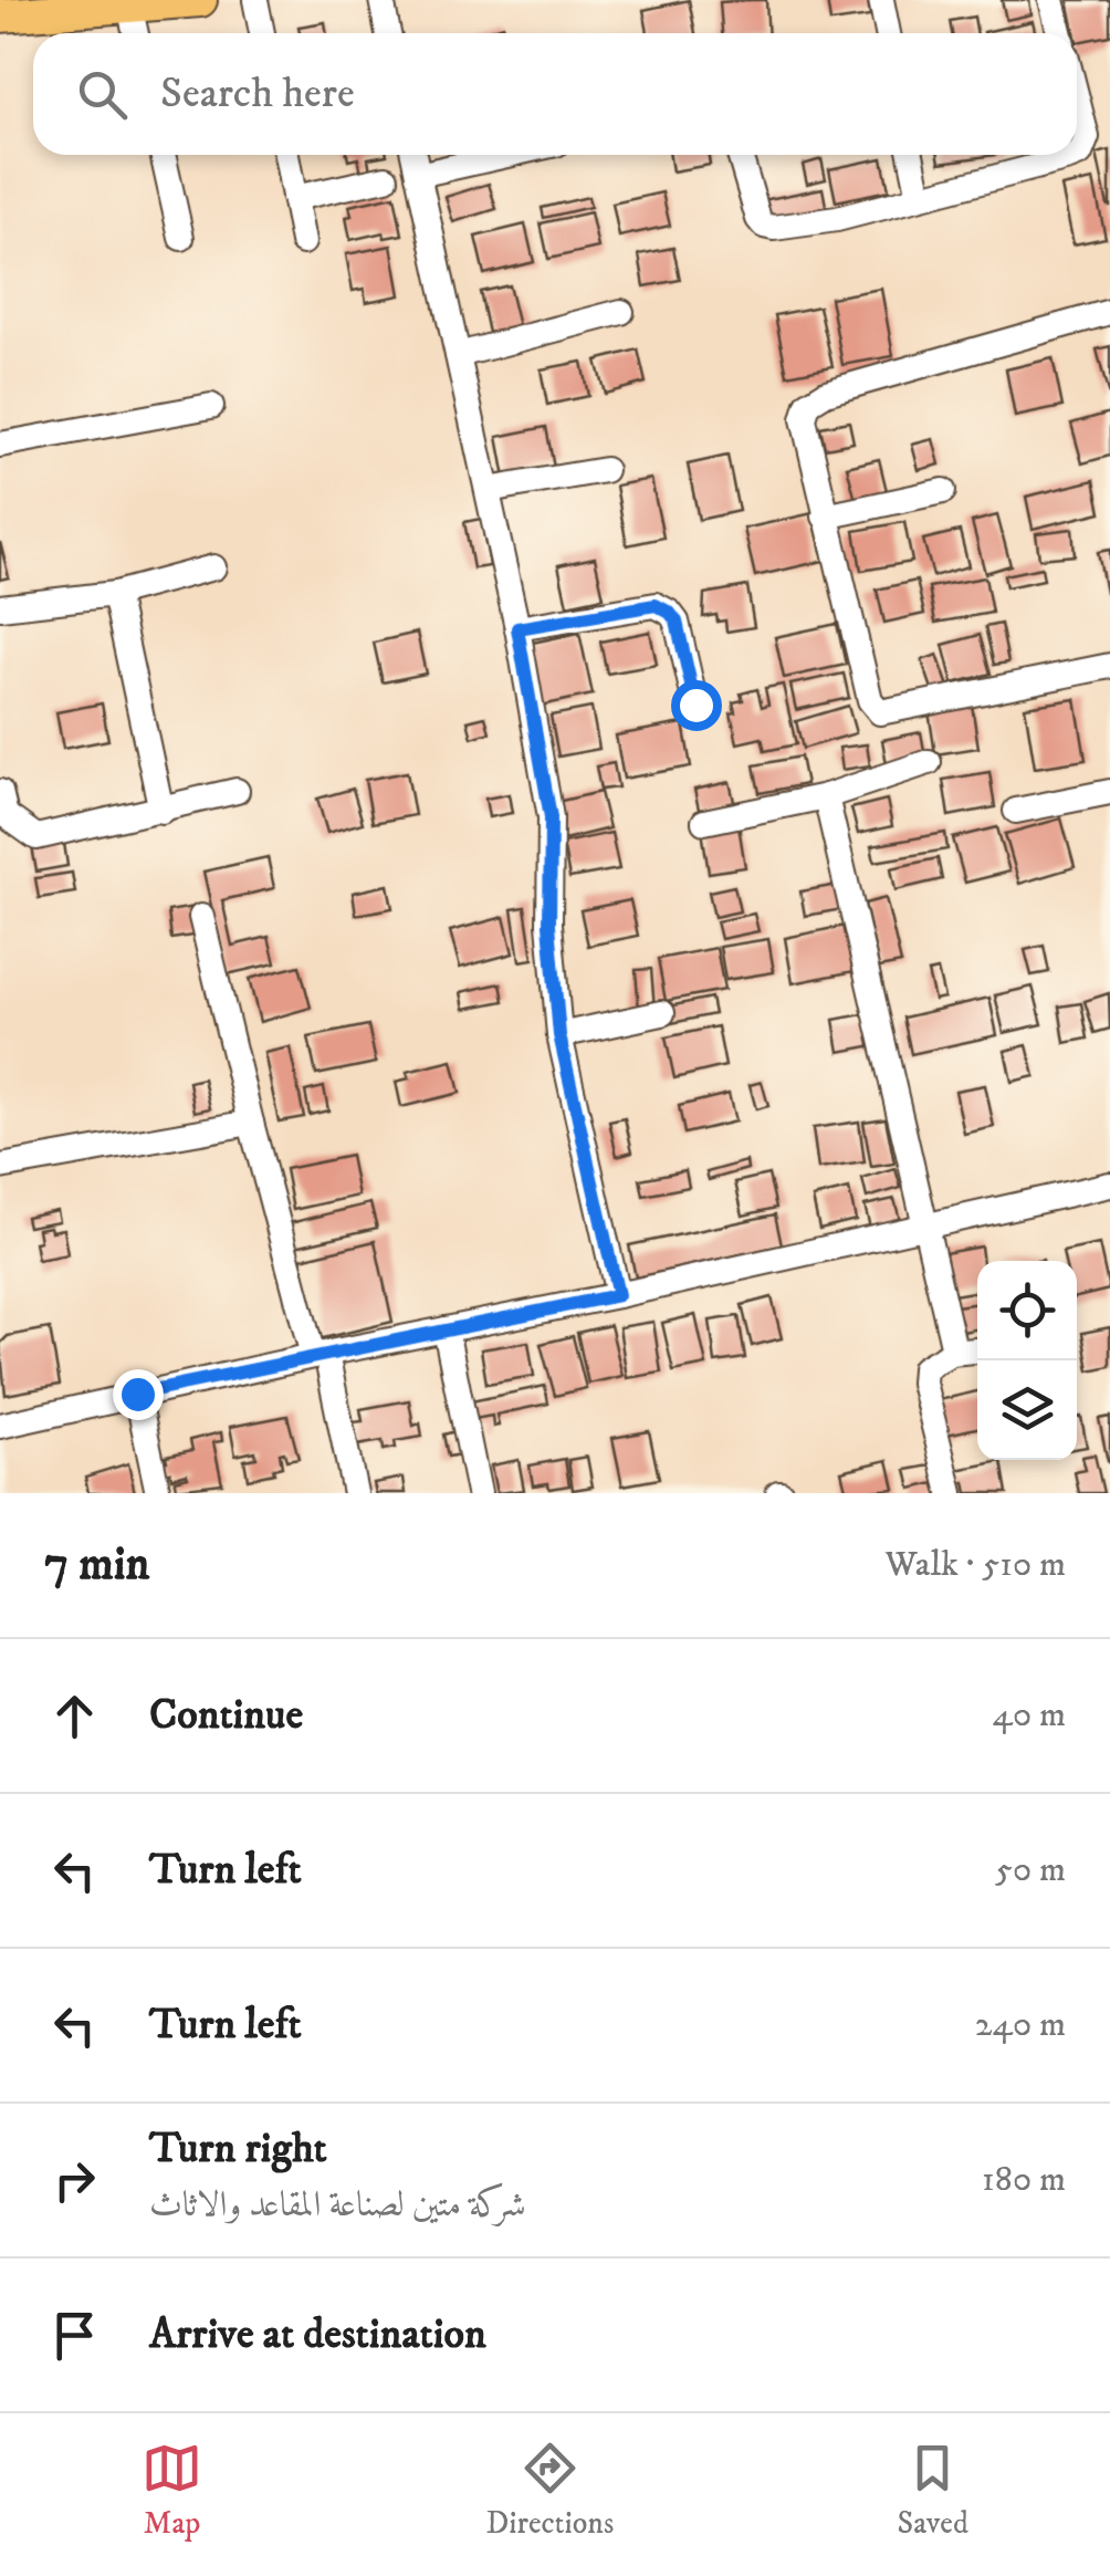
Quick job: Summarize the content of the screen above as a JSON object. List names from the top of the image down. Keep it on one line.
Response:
{"page":{"search":"Search here","heading":["7 min","Walk · 510 m"],"list":[["Continue","40 m"],["Turn left","50 m"],["Turn left","240 m"],["Turn right","شركة متين لصناعة المقاعد والاثاث","180 m"],"Arrive at destination"],"nav":["Map","Directions","Saved"]}}
